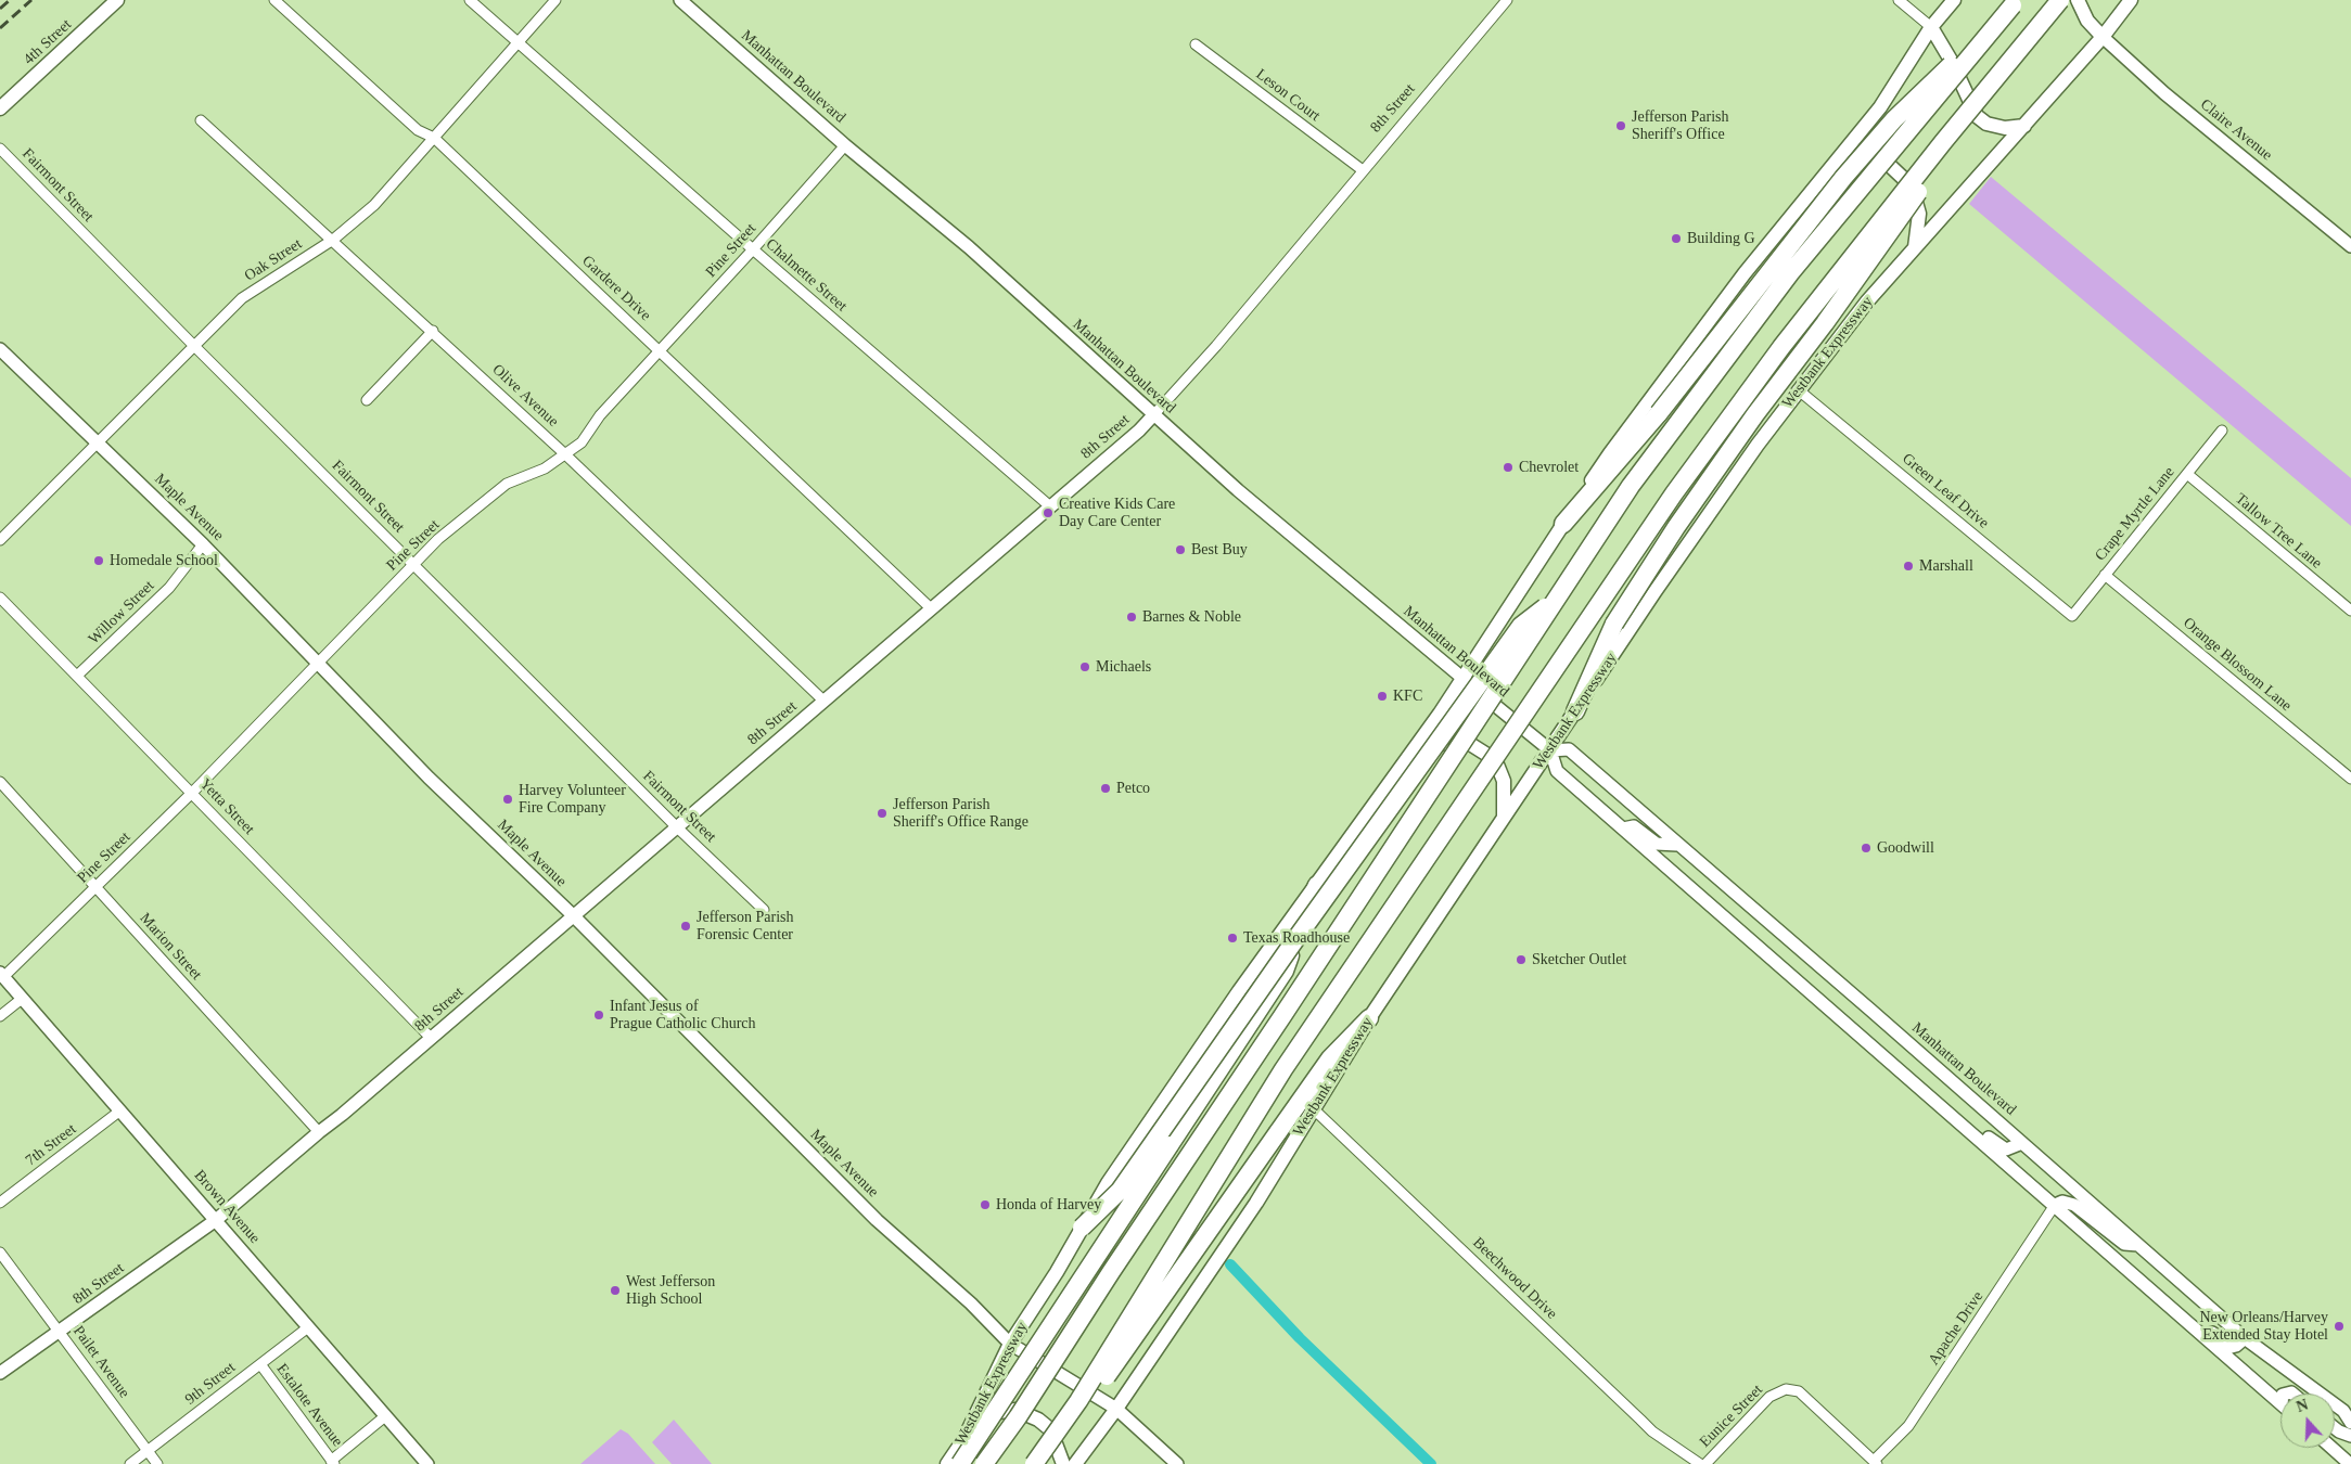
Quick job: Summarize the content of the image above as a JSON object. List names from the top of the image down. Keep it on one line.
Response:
{"streets":{"main road":["4th Street","Westbank Expressway"],"street":["Manhattan Boulevard","Leson Court","8th Street","Claire Avenue","Fairmont Street","Pine Street","Oak Street","Chalmette Street","Gardere Drive","Olive Avenue","Green Leaf Drive","Maple Avenue","Crape Myrtle Lane","Tallow Tree Lane","Willow Street","Orange Blossom Lane","Yetta Street","Marion Street","7th Street","Brown Avenue","Beechwood Drive","Apache Drive","Pailet Avenue","9th Street","Estalote Avenue","Eunice Street"]},"crossings":[["Manhattan Boulevard","8th Street"],["Manhattan Boulevard","Pine Street"],["Manhattan Boulevard","Westbank Expressway"],["Manhattan Boulevard","Apache Drive"],["Leson Court","8th Street"],["8th Street","Fairmont Street"],["8th Street","Chalmette Street"],["8th Street","Gardere Drive"],["8th Street","Olive Avenue"],["8th Street","Maple Avenue"],["8th Street","Yetta Street"],["8th Street","Marion Street"],["8th Street","Brown Avenue"],["8th Street","Pailet Avenue"],["Claire Avenue","Westbank Expressway"],["Fairmont Street","Pine Street"],["Fairmont Street","Oak Street"],["Pine Street","Chalmette Street"],["Pine Street","Gardere Drive"],["Pine Street","Olive Avenue"],["Pine Street","Maple Avenue"],["Pine Street","Yetta Street"],["Pine Street","Marion Street"],["Pine Street","Brown Avenue"],["Oak Street","Chalmette Street"],["Oak Street","Gardere Drive"],["Oak Street","Olive Avenue"],["Oak Street","Maple Avenue"],["Westbank Expressway","Green Leaf Drive"],["Westbank Expressway","Maple Avenue"],["Westbank Expressway","Beechwood Drive"],["Green Leaf Drive","Crape Myrtle Lane"],["Maple Avenue","Willow Street"],["Crape Myrtle Lane","Tallow Tree Lane"],["Crape Myrtle Lane","Orange Blossom Lane"],["Willow Street","Yetta Street"],["7th Street","Brown Avenue"],["Brown Avenue","9th Street"],["Apache Drive","Eunice Street"],["Pailet Avenue","9th Street"],["9th Street","Estalote Avenue"]],"places":["Jefferson Parish Sheriff's Office","Building G","Chevrolet","Creative Kids Care Day Care Center","Best Buy","Homedale School","Marshall","Barnes & Noble","Michaels","KFC","Petco","Harvey Volunteer Fire Company","Jefferson Parish Sheriff's Office Range","Goodwill","Jefferson Parish Forensic Center","Texas Roadhouse","Sketcher Outlet","Infant Jesus of Prague Catholic Church","Honda of Harvey","West Jefferson High School","New Orleans/Harvey Extended Stay Hotel"],"north":"top"}
